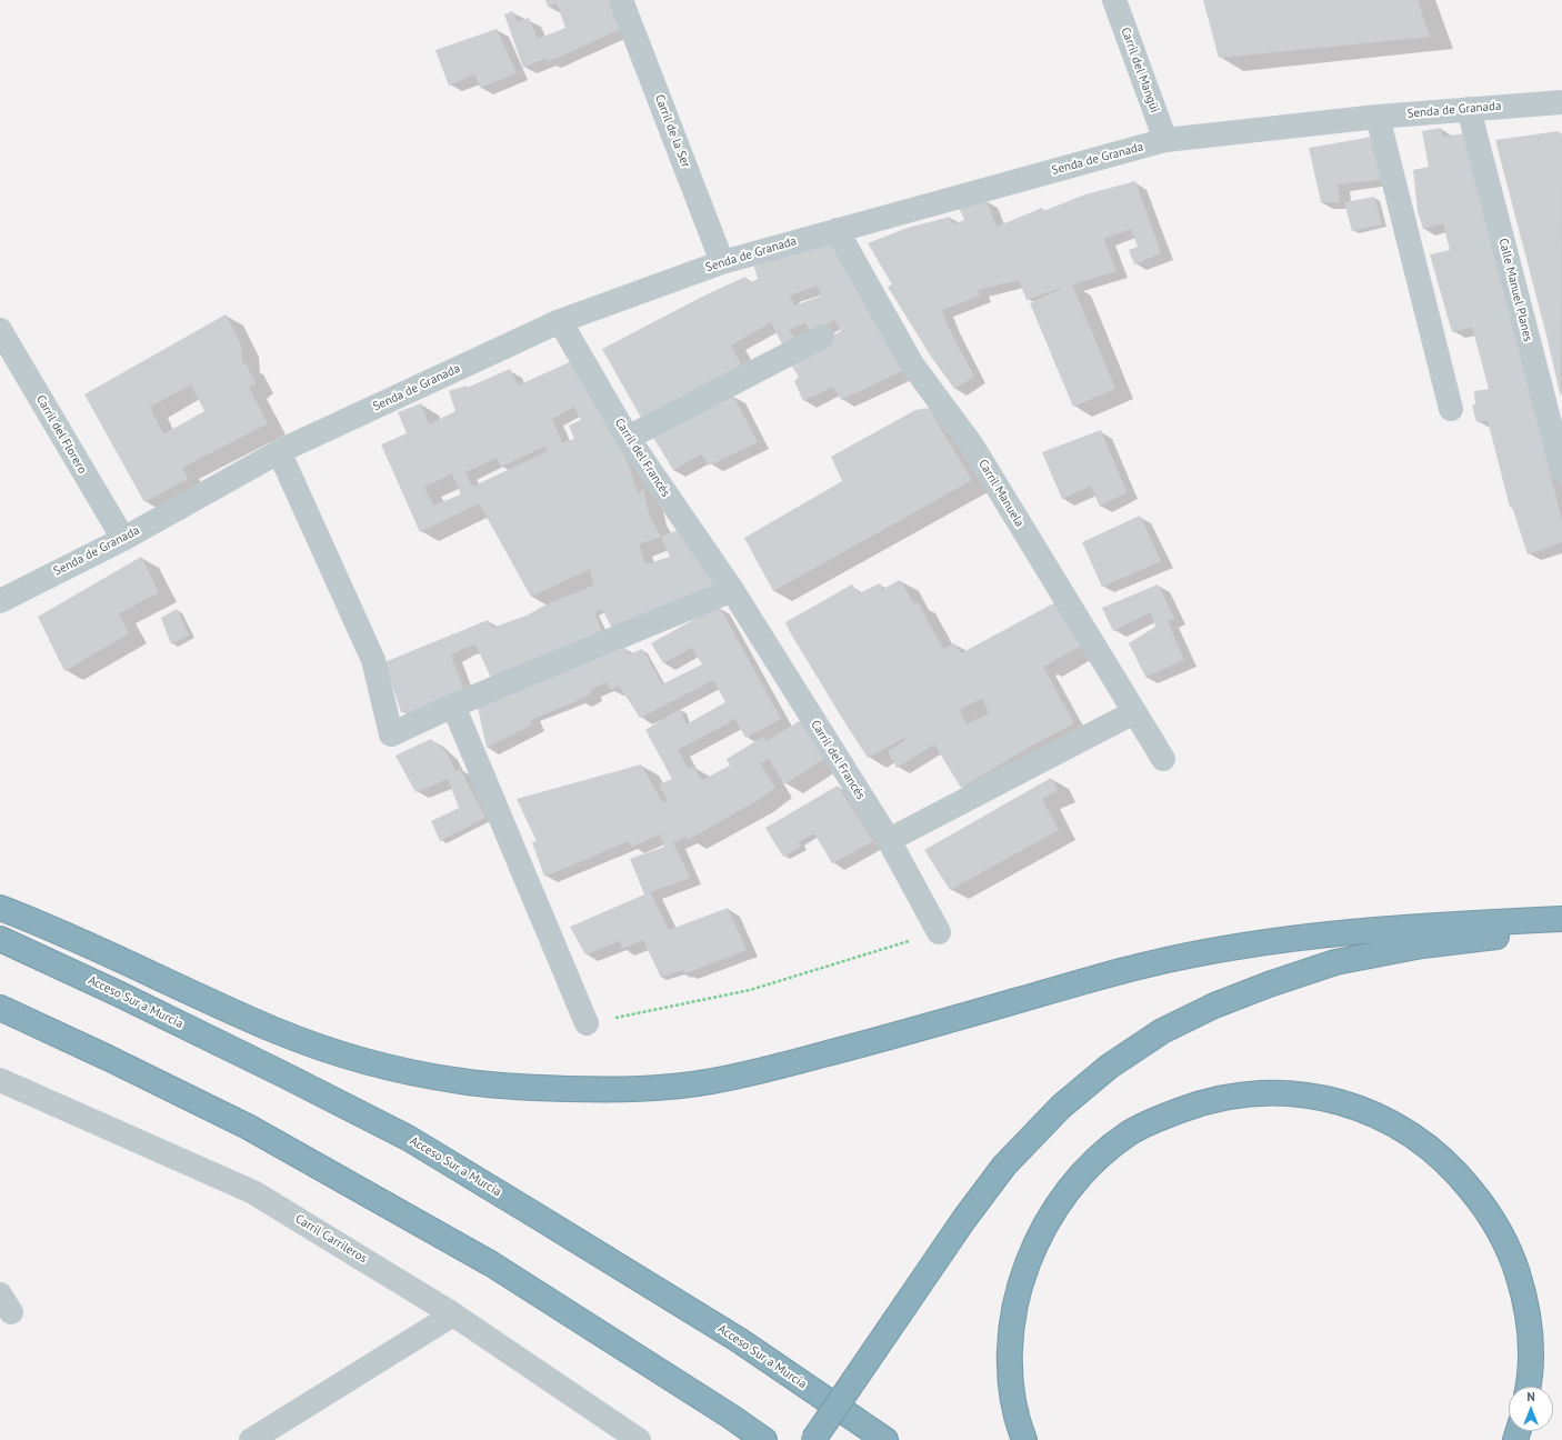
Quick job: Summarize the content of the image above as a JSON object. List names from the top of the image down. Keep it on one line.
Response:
{"streets":{"highway":["Acceso Sur a Murcia"],"street":["Carril del Mangüi","Senda de Granada","Carril de la Ser","Calle Manuel Planes","Carril del Florero","Carril del Francés","Carril Manuela","Carril Carrileros"]},"crossings":[["Carril del Mangüi","Senda de Granada"],["Senda de Granada","Carril de la Ser"],["Senda de Granada","Calle Manuel Planes"],["Senda de Granada","Carril del Florero"],["Senda de Granada","Carril del Francés"],["Senda de Granada","Carril Manuela"]],"north":"top"}
